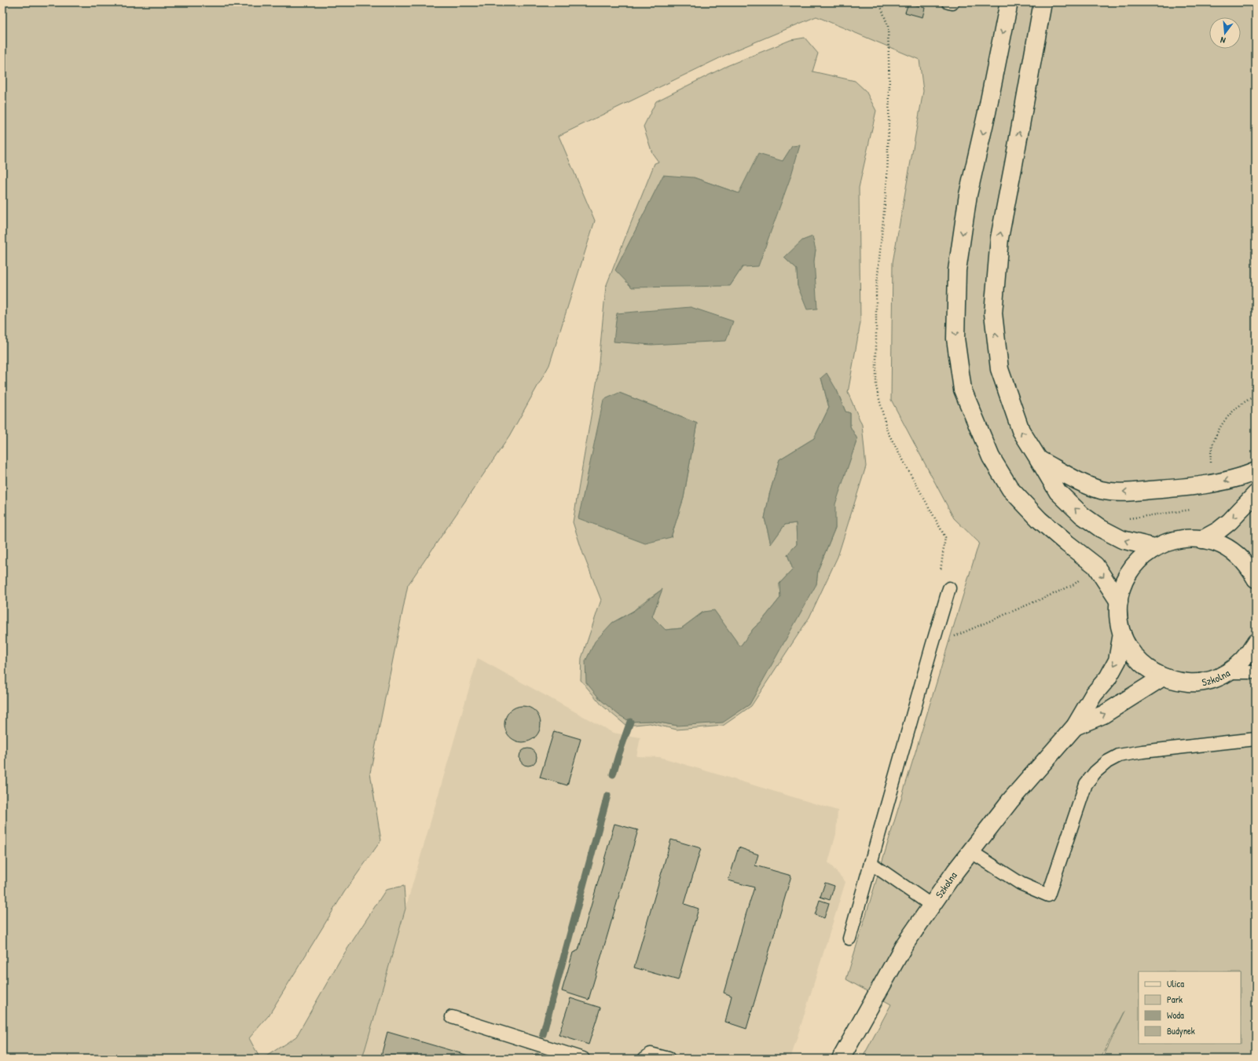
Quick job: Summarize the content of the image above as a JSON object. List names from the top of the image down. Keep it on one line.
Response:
{"streets":{"main road":["Szkolna"]},"legend":["Ulica","Park","Woda","Budynek"],"north":"bottom"}
